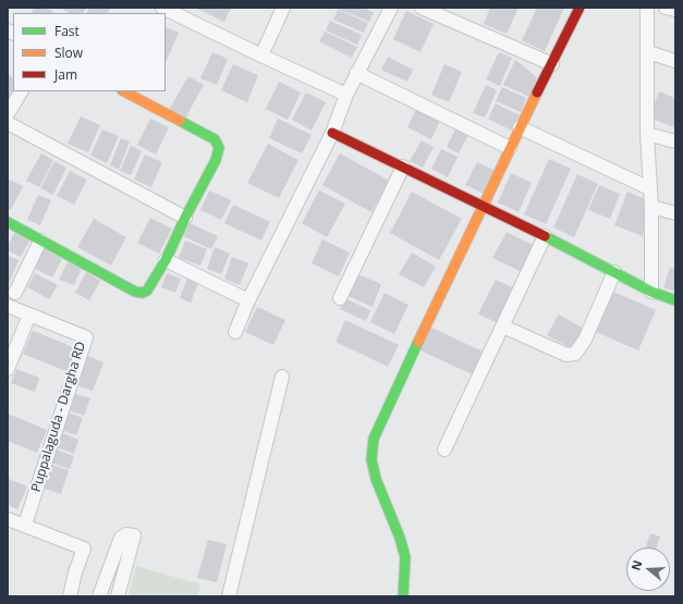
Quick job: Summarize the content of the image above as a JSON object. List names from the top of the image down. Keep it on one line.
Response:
{"streets":{"street":["Puppalaguda - Dargha RD"]},"legend":["Fast","Slow","Jam"],"north":"left"}
